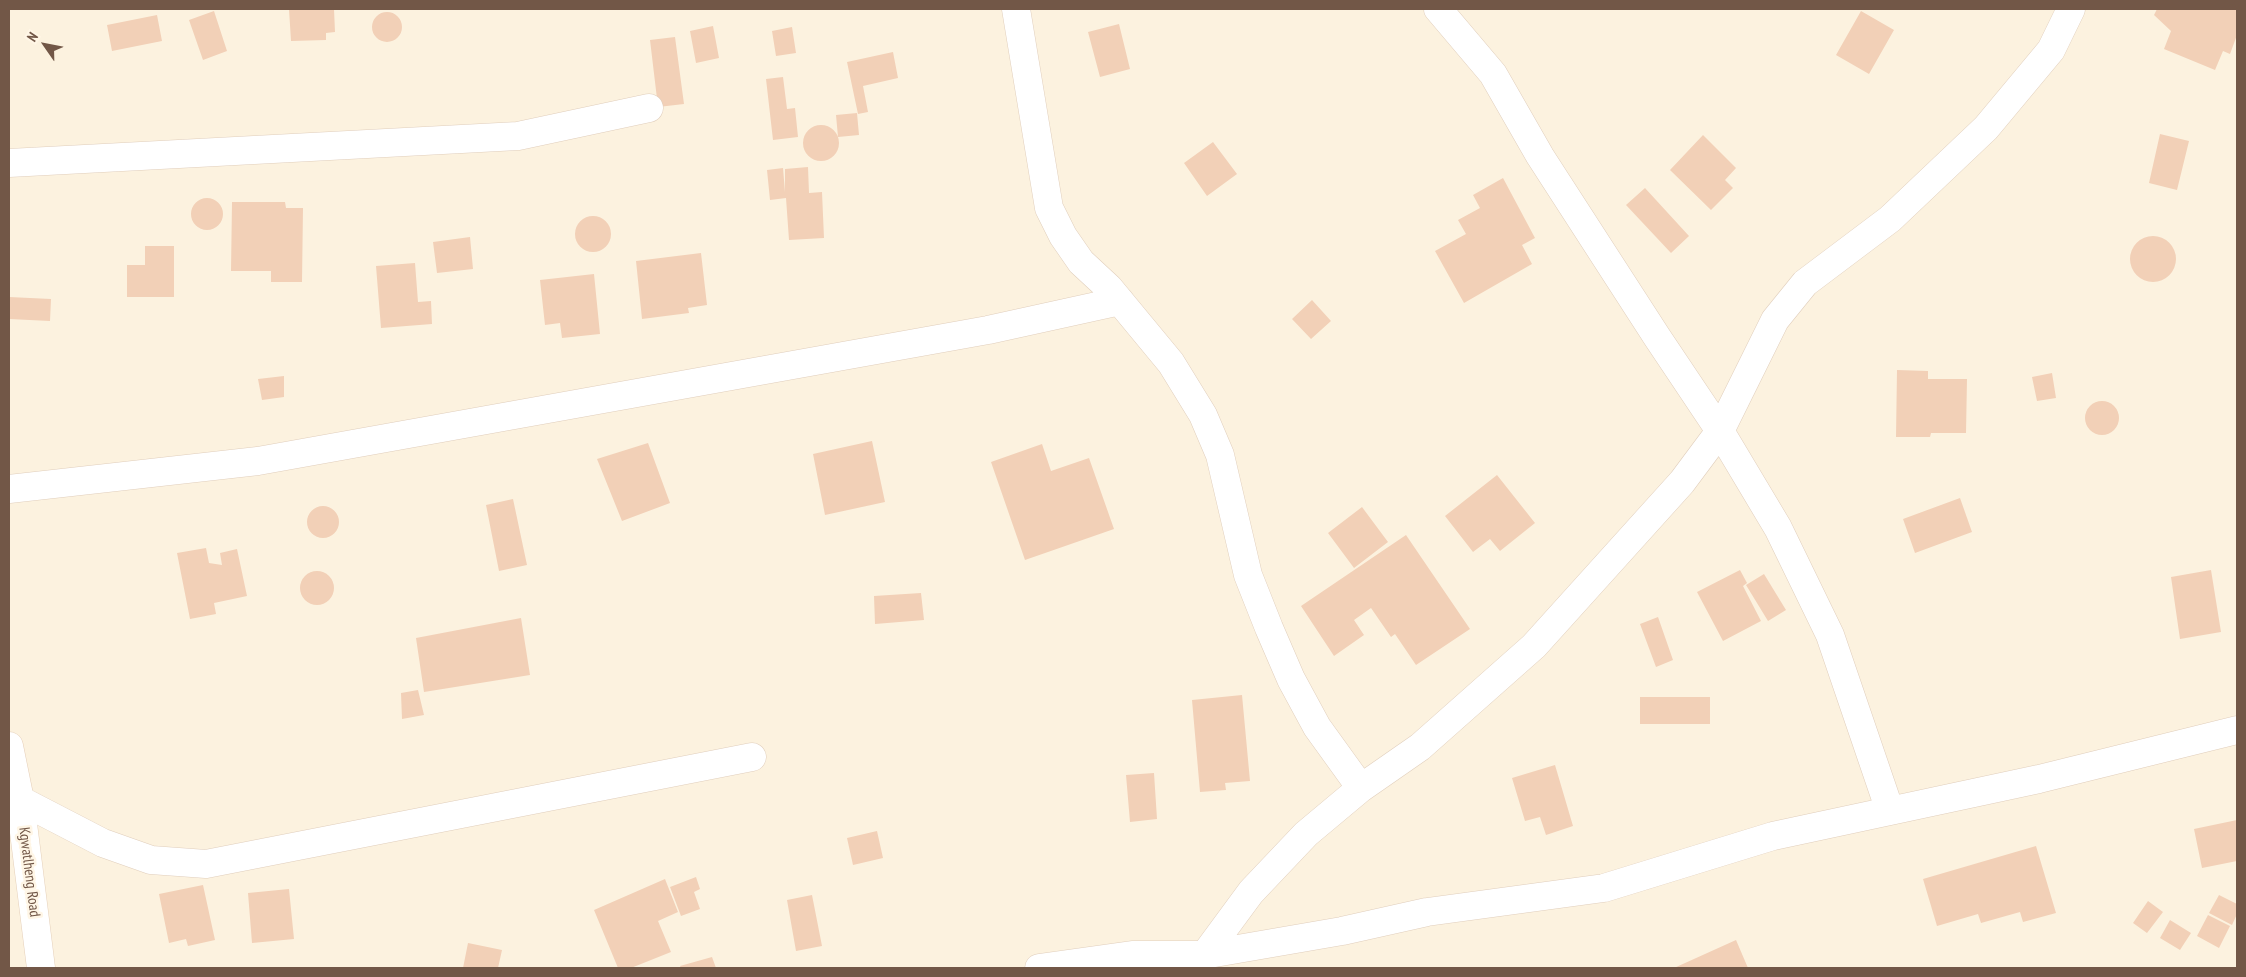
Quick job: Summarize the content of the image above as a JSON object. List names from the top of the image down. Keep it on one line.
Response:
{"streets":{"street":["Kgwatlheng Road"]},"north":"top left"}
